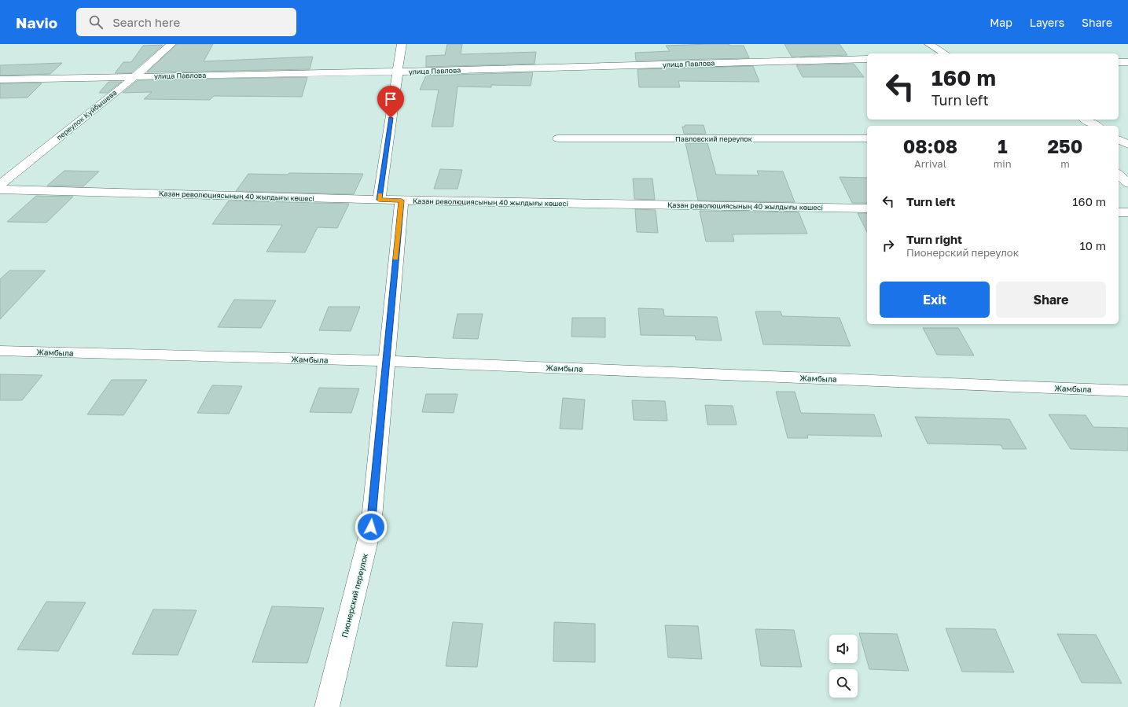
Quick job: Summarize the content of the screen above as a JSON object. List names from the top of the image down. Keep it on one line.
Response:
{"streets":{"street":["улица Павлова","переулок Куйбышева","Павловский переулок","Қазан революциясының 40 жылдығы көшесі","Жамбыла","Пионерский переулок"]},"crossings":[["улица Павлова","переулок Куйбышева"],["Қазан революциясының 40 жылдығы көшесі","Пионерский переулок"],["Жамбыла","Пионерский переулок"]],"page":{"header":"Navio","search":"Search here","nav":["Map","Layers","Share"],"turn":["160 m","Turn left"],"eta":["08:08","Arrival","1","min","250","m"],"list":[{"name":"Turn left","value":"160 m"},{"name":"Turn right","note":"Пионерский переулок","value":"10 m"}],"buttons":["Exit","Share"]}}
